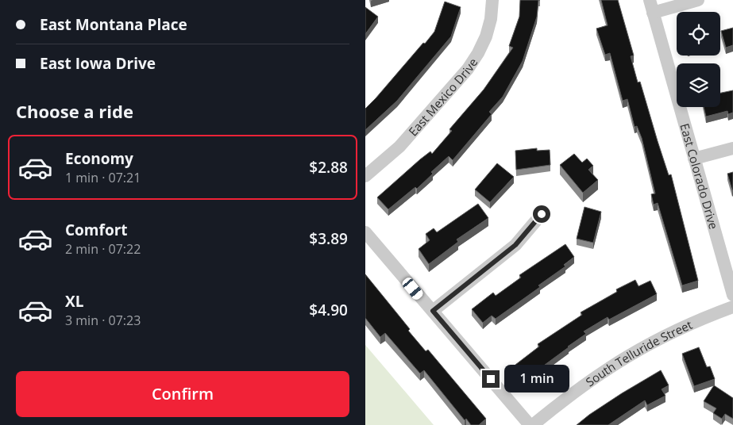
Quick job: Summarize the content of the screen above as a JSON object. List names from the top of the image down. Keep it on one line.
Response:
{"streets":{"street":["East Mexico Drive","East Colorado Drive","South Telluride Street"]},"page":{"banner":["East Montana Place","East Iowa Drive"],"heading":"Choose a ride","list":[{"name":"Economy","note":"1 min · 07:21","value":"$2.88"},{"name":"Comfort","note":"2 min · 07:22","value":"$3.89"},{"name":"XL","note":"3 min · 07:23","value":"$4.90"}],"buttons":"Confirm","bubble":"1 min"}}
